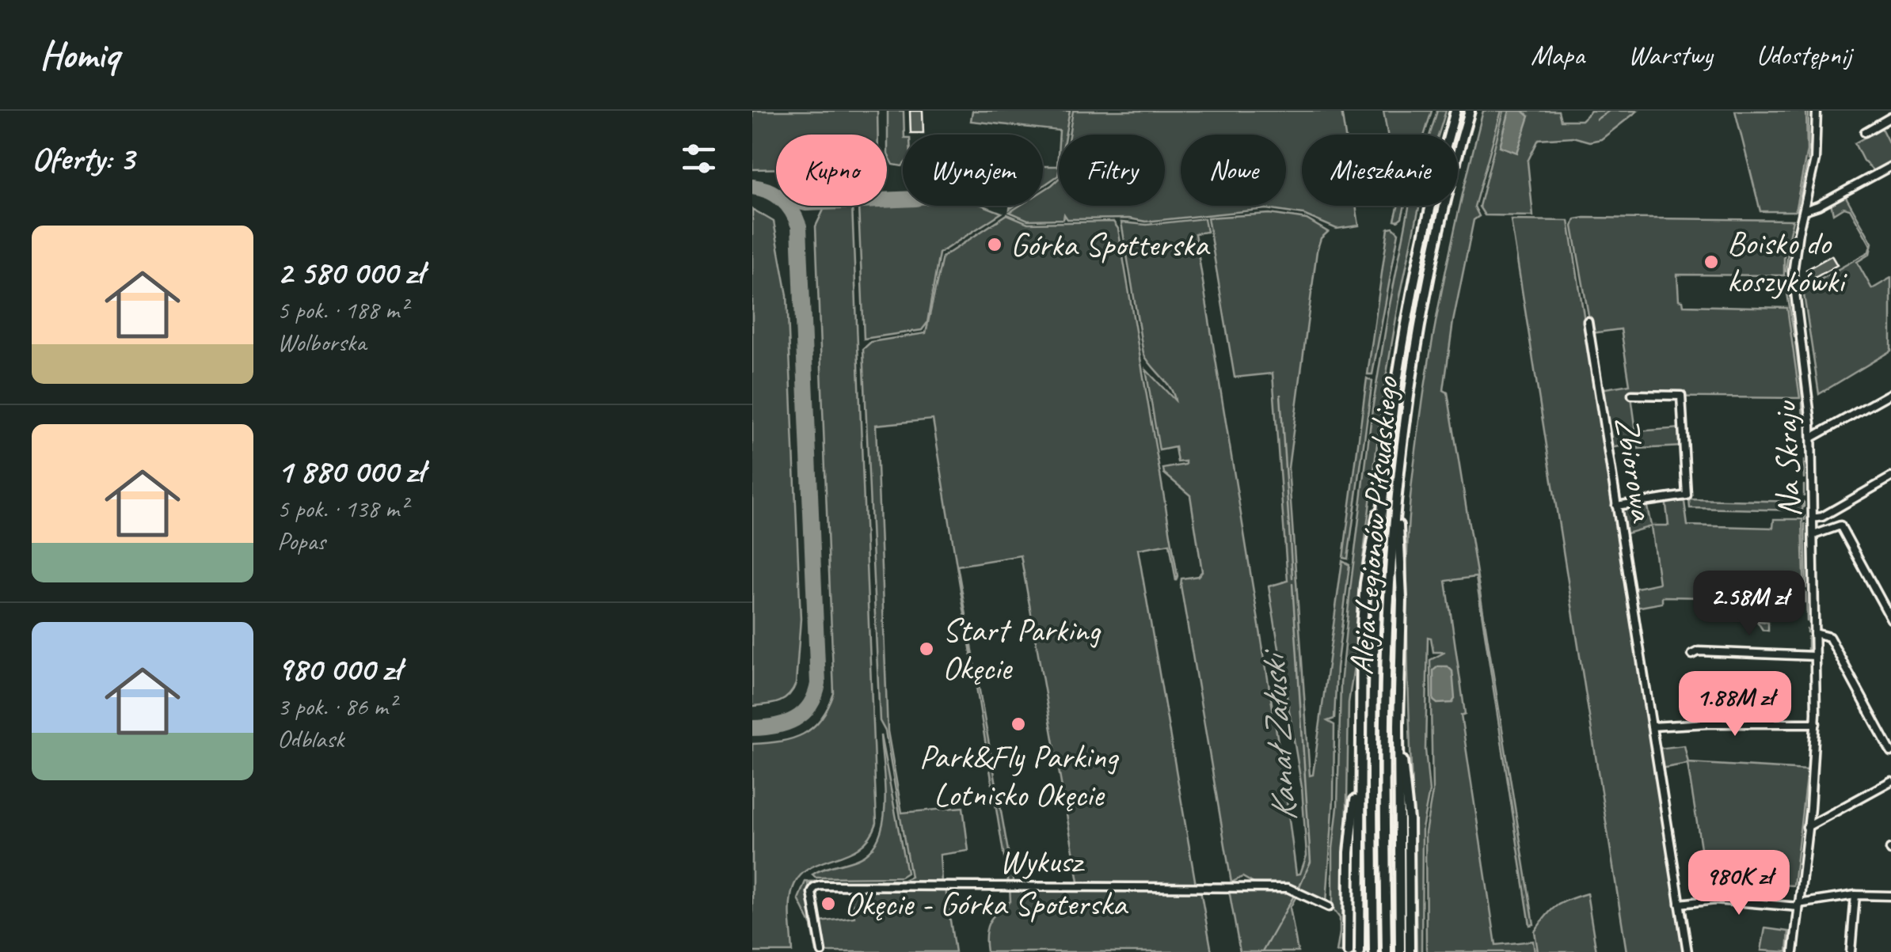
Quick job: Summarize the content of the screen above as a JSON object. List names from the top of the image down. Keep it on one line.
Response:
{"streets":{"highway":["Aleja Legionów Piłsudskiego"],"street":["Na Skraju","Zbiorowa","Wykusz"]},"water":["Kanał Załuski"],"places":["Górka Spotterska","Boisko do koszykówki","Start Parking Okęcie","Park&Fly Parking Lotnisko Okęcie","Okęcie - Górka Spoterska"],"page":{"header":"Homiq","nav":["Mapa","Warstwy","Udostępnij"],"heading":"Oferty: 3","chip":["Kupno","Wynajem","Filtry","Nowe","Mieszkanie"],"list":[{"name":"2 580 000 zł","note":"5 pok. · 188 m² · Wolborska"},{"name":"1 880 000 zł","note":"5 pok. · 138 m² · Popas"},{"name":"980 000 zł","note":"3 pok. · 86 m² · Odblask"}],"price":["2.58M zł","1.88M zł","980K zł"]}}
